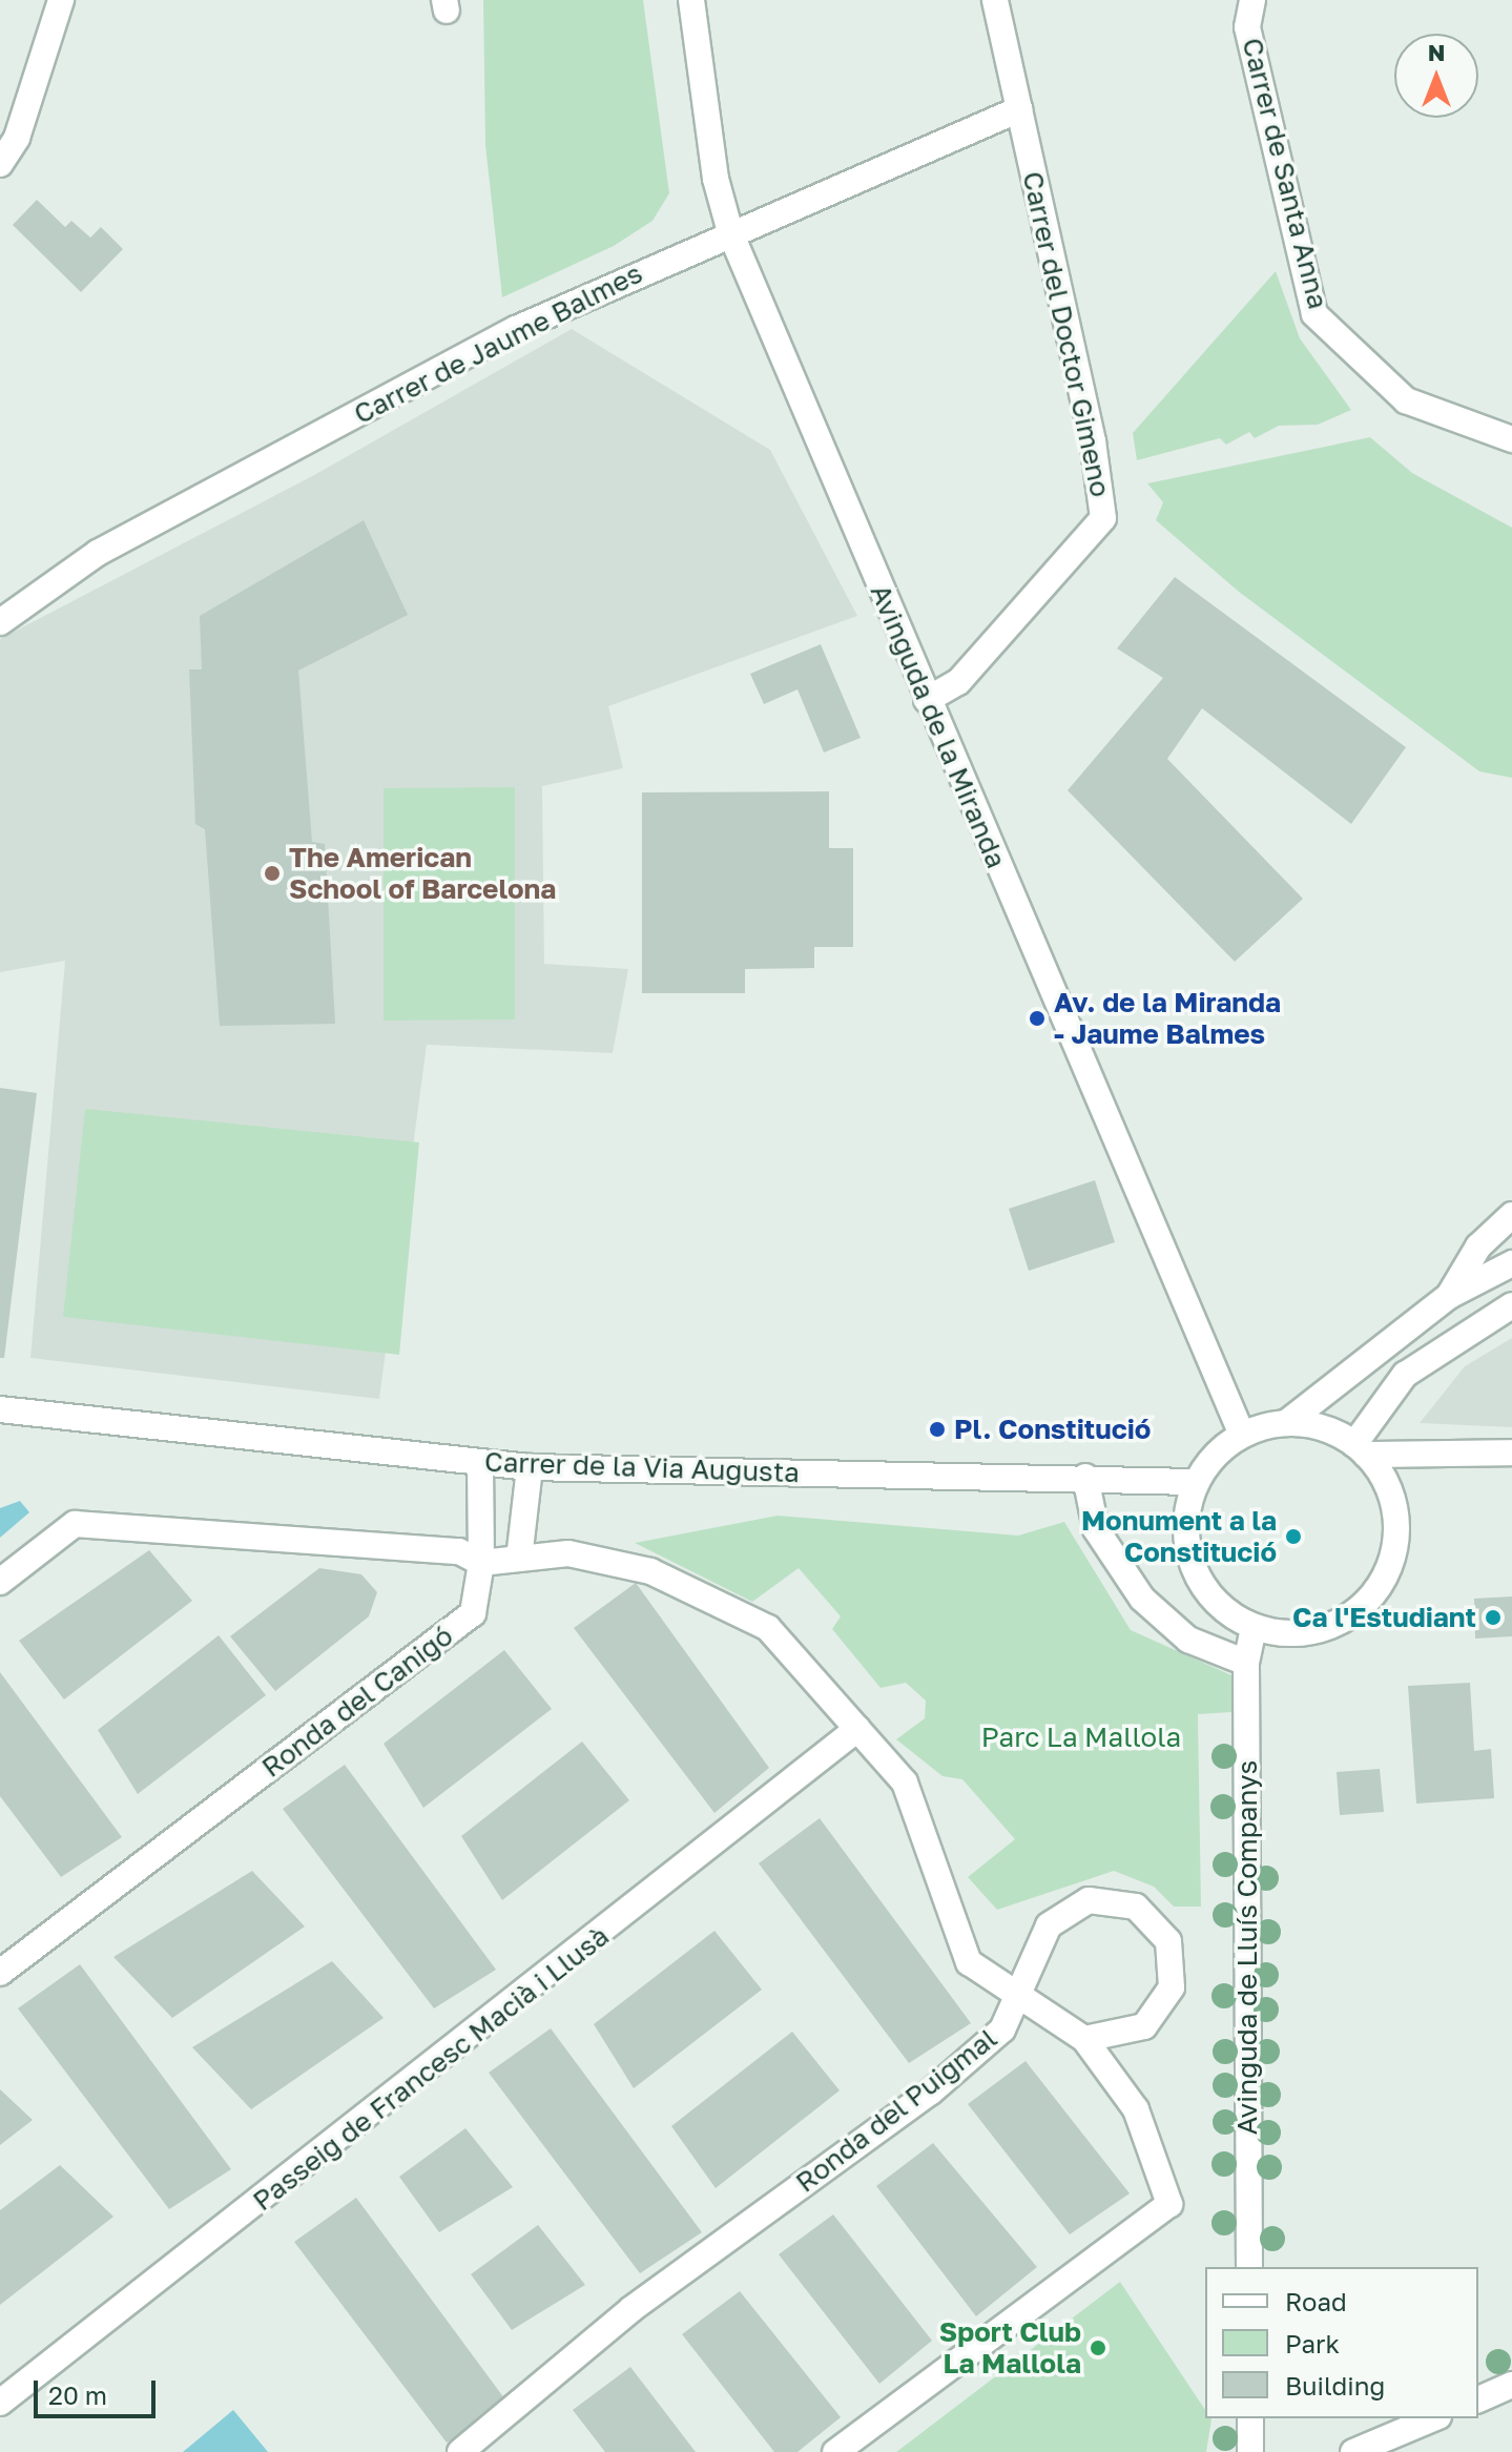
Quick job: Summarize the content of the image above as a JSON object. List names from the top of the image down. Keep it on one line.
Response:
{"streets":{"street":["Carrer de Santa Anna","Carrer del Doctor Gimeno","Carrer de Jaume Balmes","Avinguda de la Miranda","Carrer de la Via Augusta","Ronda del Canigó","Avinguda de Lluís Companys","Passeig de Francesc Macià i Llusà","Ronda del Puigmal"]},"crossings":[["Carrer del Doctor Gimeno","Carrer de Jaume Balmes"],["Carrer del Doctor Gimeno","Avinguda de la Miranda"],["Carrer de Jaume Balmes","Avinguda de la Miranda"],["Avinguda de la Miranda","Carrer de la Via Augusta"],["Avinguda de la Miranda","Avinguda de Lluís Companys"],["Carrer de la Via Augusta","Ronda del Canigó"],["Carrer de la Via Augusta","Avinguda de Lluís Companys"]],"parks":["Parc La Mallola"],"places":["The American School of Barcelona","Av. de la Miranda - Jaume Balmes","Pl. Constitució","Monument a la Constitució","Ca l'Estudiant","Sport Club La Mallola"],"legend":["Road","Park","Building"],"scale_bar":"20 m","north":"top"}
